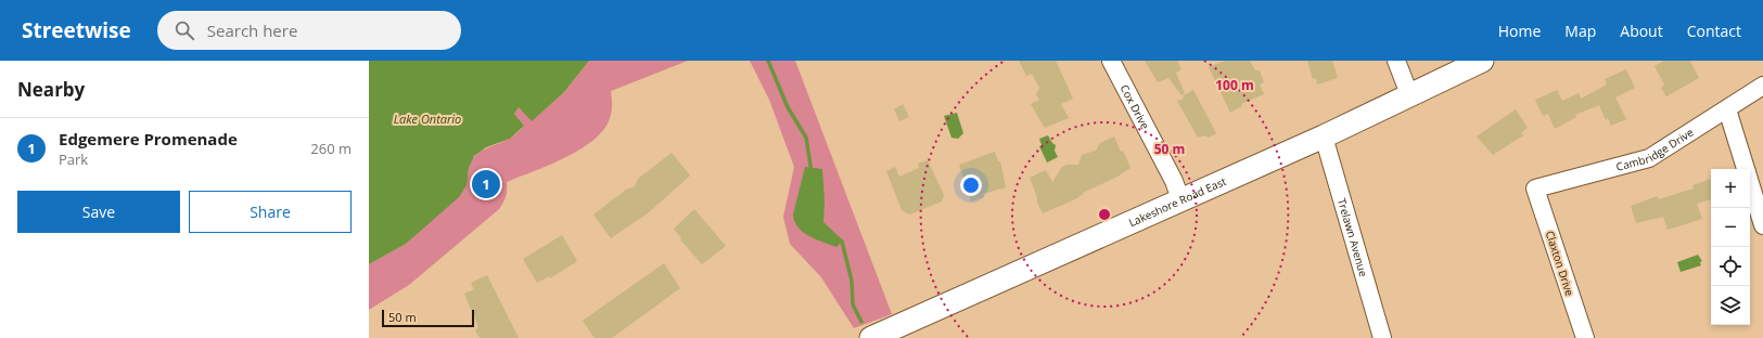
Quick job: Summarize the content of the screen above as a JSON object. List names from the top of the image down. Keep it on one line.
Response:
{"streets":{"main road":["Lakeshore Road East"],"street":["Cox Drive","Cambridge Drive","Trelawn Avenue","Claxton Drive"]},"crossings":[["Cox Drive","Lakeshore Road East"],["Cambridge Drive","Claxton Drive"],["Lakeshore Road East","Trelawn Avenue"]],"water":["Lake Ontario"],"scale_bar":"50 m","page":{"header":"Streetwise","search":"Search here","nav":["Home","Map","About","Contact"],"heading":"Nearby","list":[{"mark":"1","name":"Edgemere Promenade","note":"Park","value":"260 m"}],"pins":"1","map_buttons":["+","−"],"buttons":["Save","Share"],"scale":"50 m"},"rings":["100 m","50 m"]}
